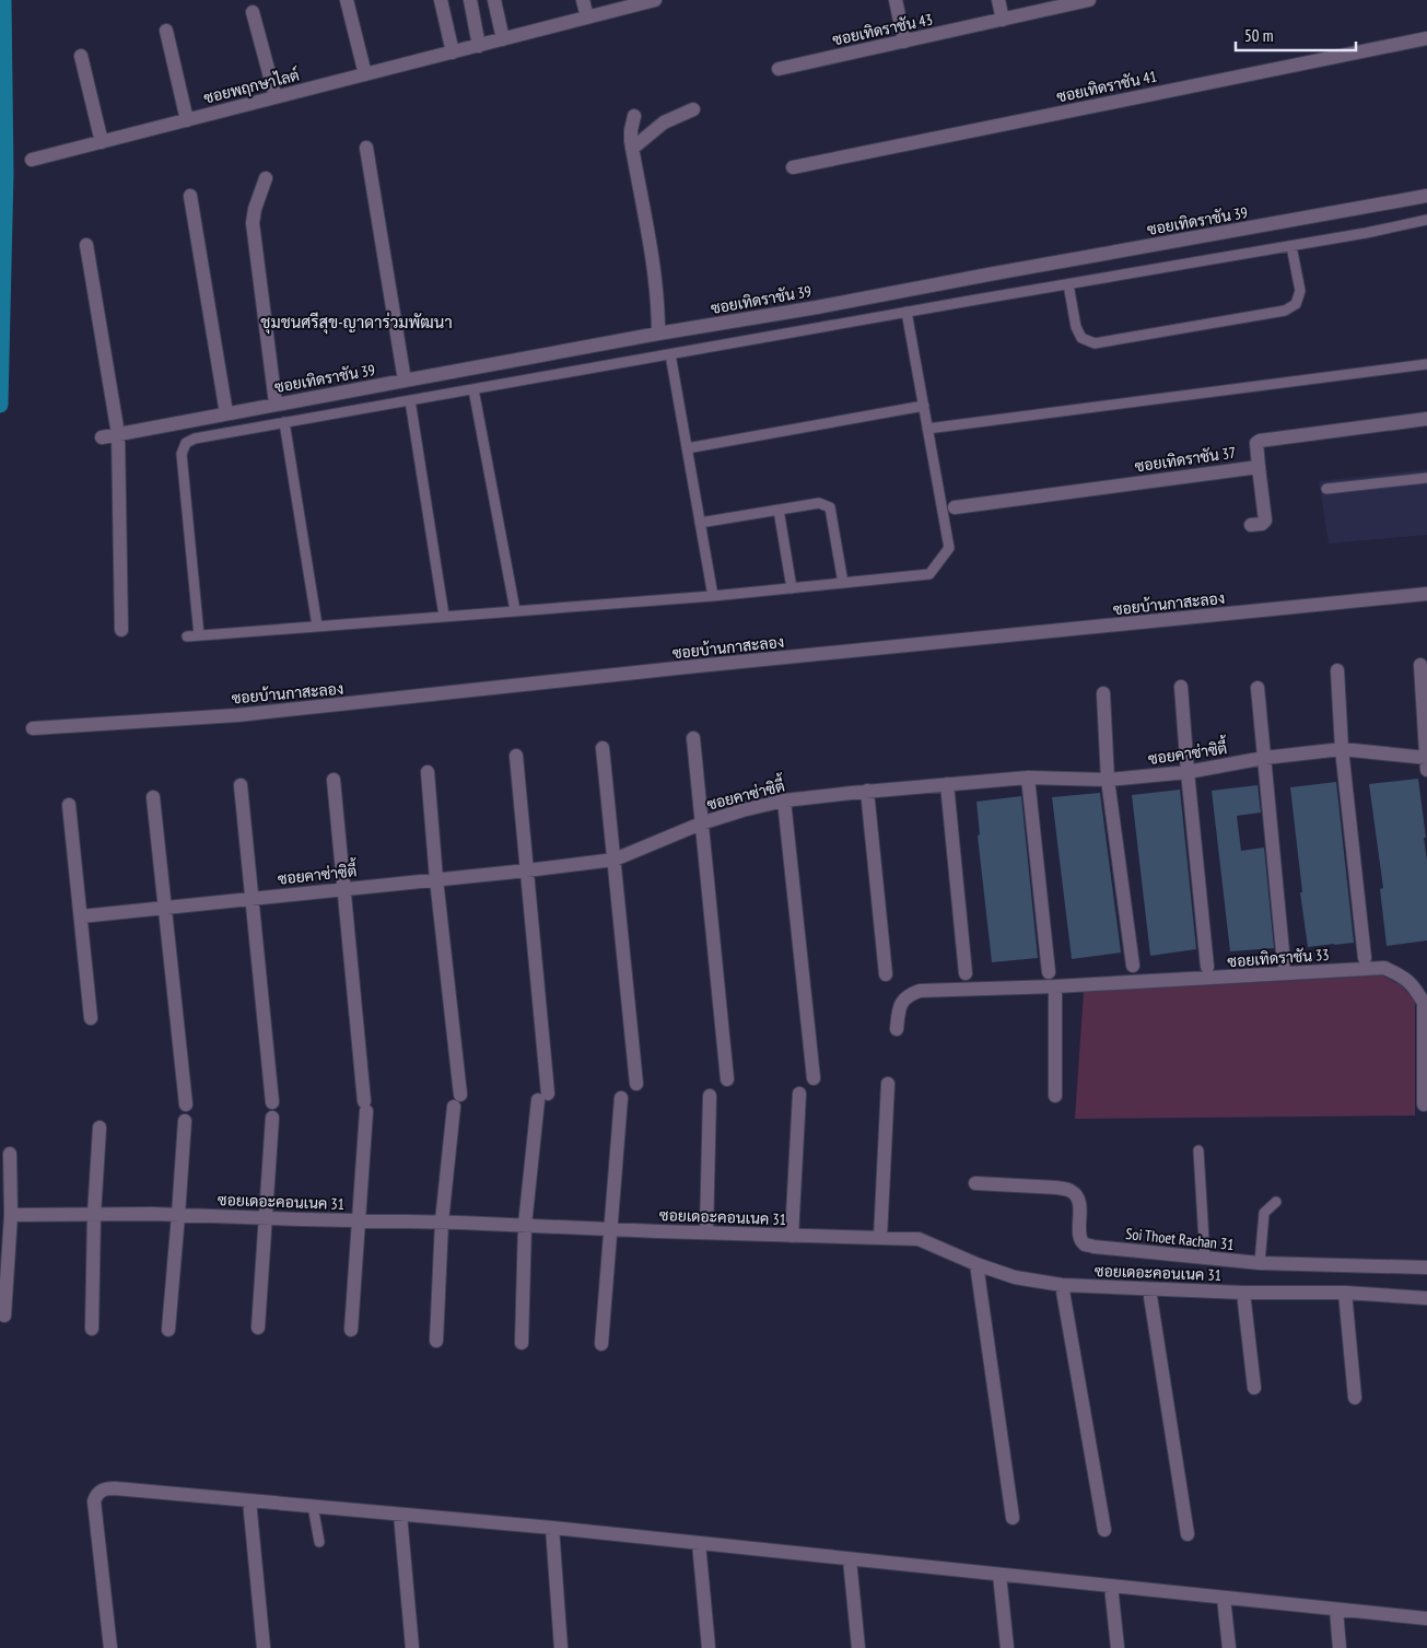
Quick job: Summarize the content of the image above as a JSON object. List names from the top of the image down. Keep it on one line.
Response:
{"streets":{"street":["ซอยเทิดราชัน 43","ซอยพฤกษาไลต์","ซอยเทิดราชัน 41","ซอยเทิดราชัน 39","ซอยเทิดราชัน 37","ซอยบ้านกาสะลอง","ซอยคาซ่าซิตี้","ซอยเทิดราชัน 33","ซอยเดอะคอนเนค 31","Soi Thoet Rachan 31"]},"districts":["ชุมชนศรีสุข-ญาดาร่วมพัฒนา"],"scale_bar":"50 m"}
